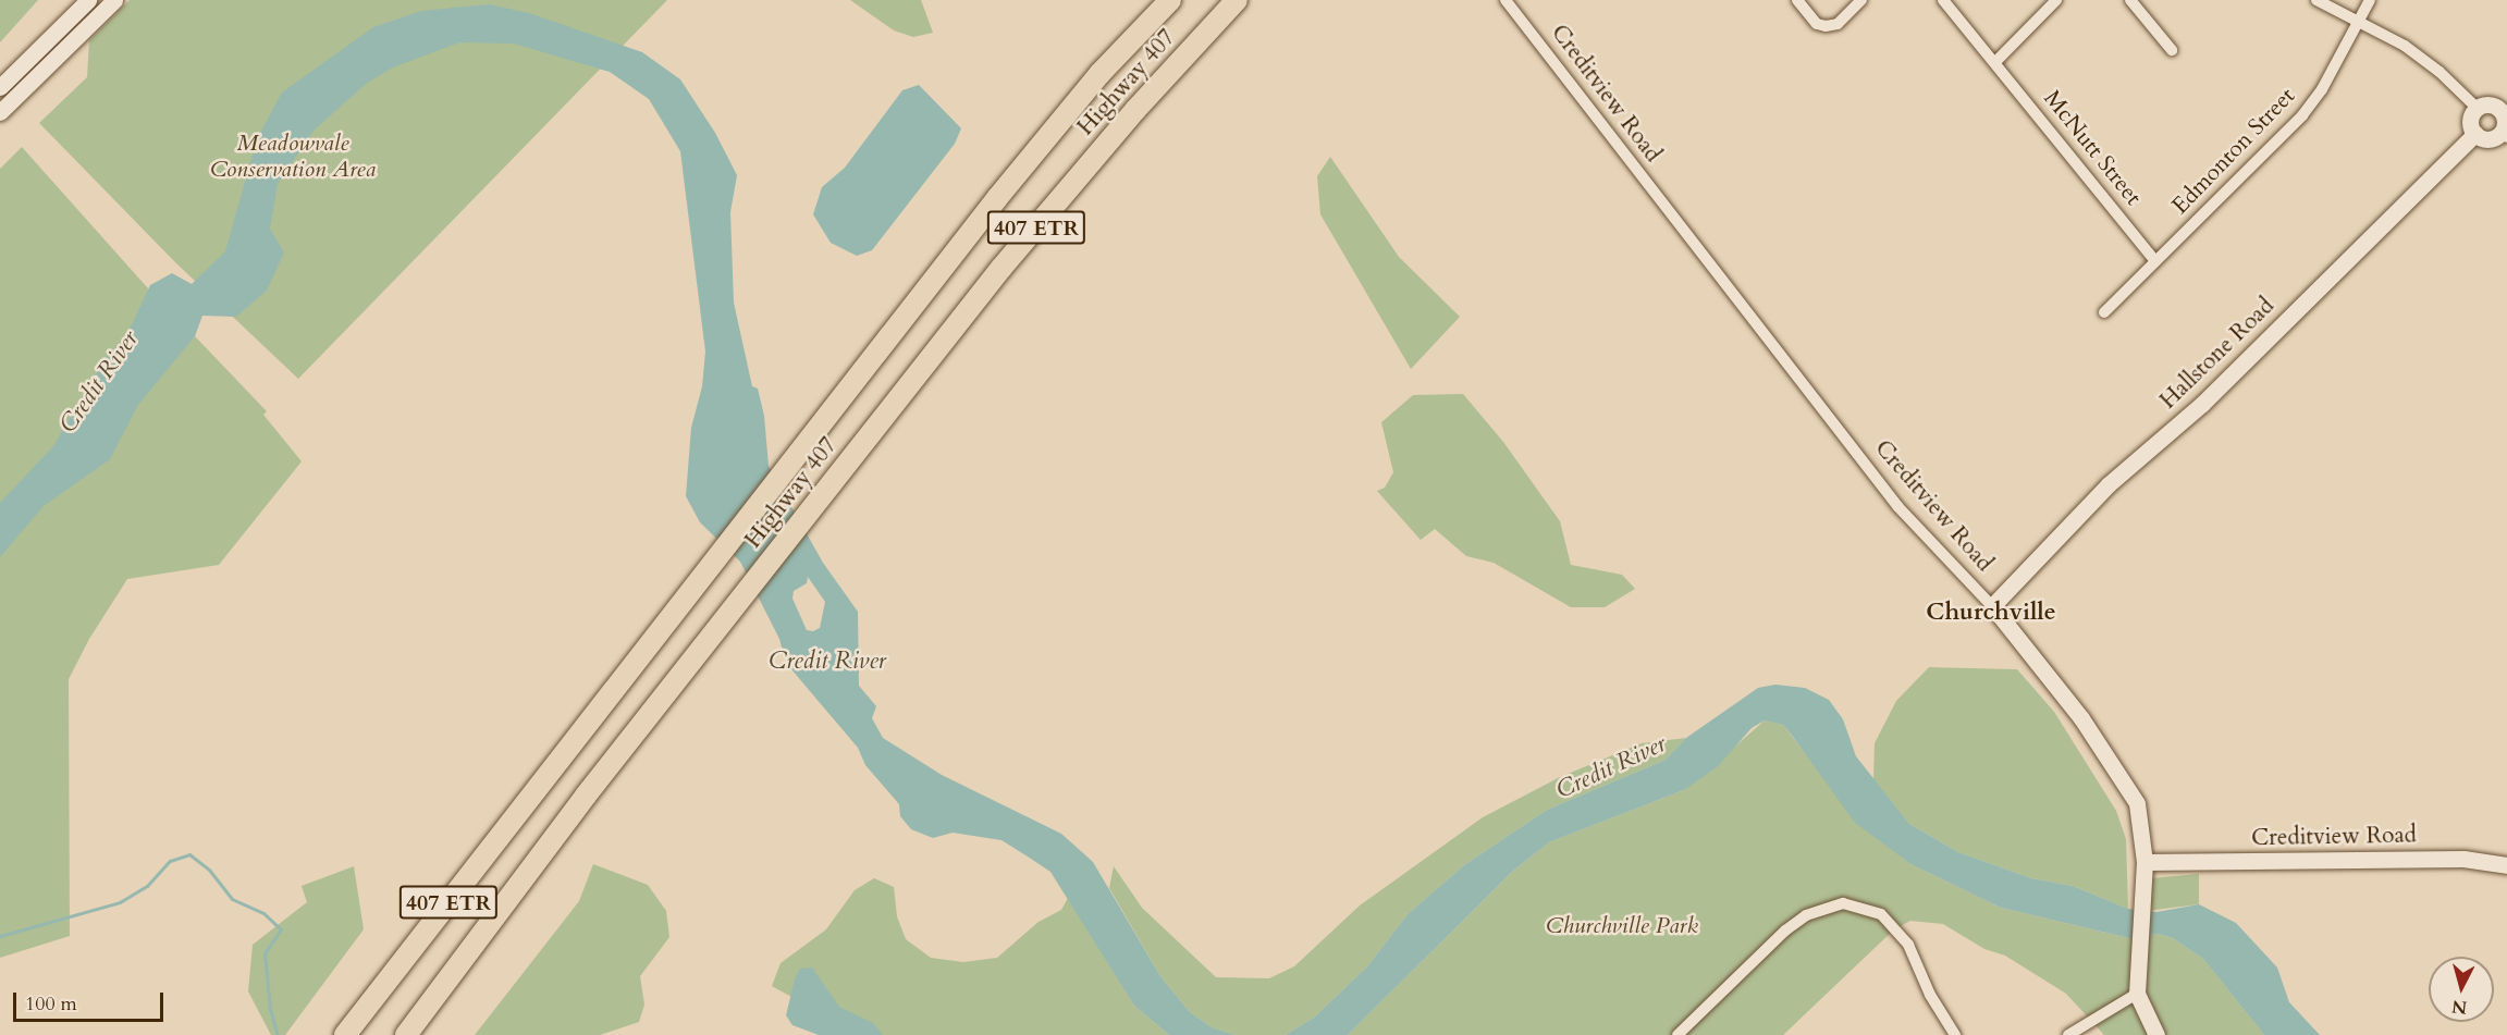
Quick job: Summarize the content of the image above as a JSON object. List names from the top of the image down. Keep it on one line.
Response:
{"streets":{"highway":["Highway 407","407 ETR"],"street":["Creditview Road","McNutt Street","Edmonton Street","Hallstone Road"]},"crossings":[["Creditview Road","Hallstone Road"],["McNutt Street","Edmonton Street"]],"districts":["Churchville"],"water":["Credit River"],"parks":["Meadowvale Conservation Area","Churchville Park"],"scale_bar":"100 m","north":"bottom"}
